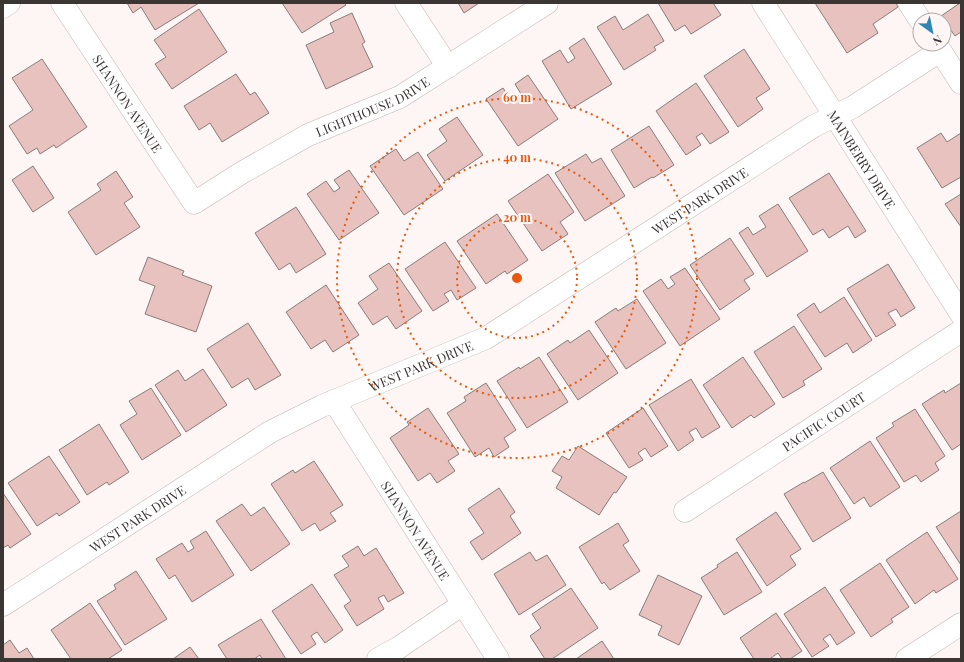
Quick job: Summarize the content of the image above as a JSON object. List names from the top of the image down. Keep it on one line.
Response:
{"streets":{"street":["SHANNON AVENUE","LIGHTHOUSE DRIVE","MAINBERRY DRIVE","WEST PARK DRIVE","PACIFIC COURT"]},"crossings":[["SHANNON AVENUE","LIGHTHOUSE DRIVE"],["SHANNON AVENUE","WEST PARK DRIVE"],["MAINBERRY DRIVE","WEST PARK DRIVE"]],"north":"bottom right","rings":["60 m","40 m","20 m"]}
